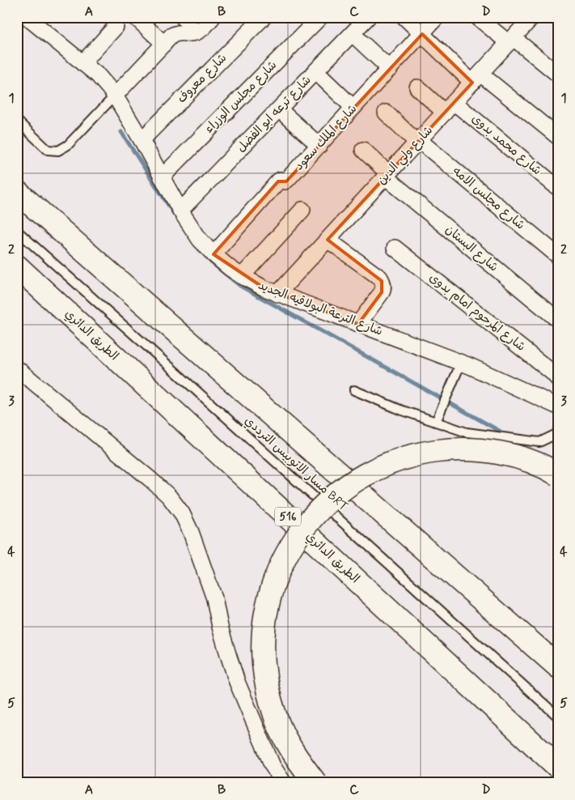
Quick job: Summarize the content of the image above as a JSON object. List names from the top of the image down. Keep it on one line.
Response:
{"streets":{"highway":["الطريق الدائري","516"],"street":["شارع معروف","شارع مجلس الوزراء","شارع ترعه ابو الفضل","شارع الملك سعود","شارع محمد بدوى","شارع ولي الدين","شارع مجلس الامه","شارع البستان","شارع الترعة البولاقيه الجديد","شارع المرحوم امام بدوى"],"lane":["مسار الاتوبيس الترددي BRT"]},"crossings":[["شارع معروف","شارع الترعة البولاقيه الجديد"],["شارع مجلس الوزراء","شارع الترعة البولاقيه الجديد"],["شارع ترعه ابو الفضل","شارع الترعة البولاقيه الجديد"],["شارع الملك سعود","شارع الترعة البولاقيه الجديد"],["شارع محمد بدوى","شارع ولي الدين"],["شارع ولي الدين","شارع مجلس الامه"],["شارع ولي الدين","شارع البستان"],["شارع ولي الدين","شارع الترعة البولاقيه الجديد"]],"grid":{"columns":["A","B","C","D"],"rows":["1","2","3","4","5"]}}
